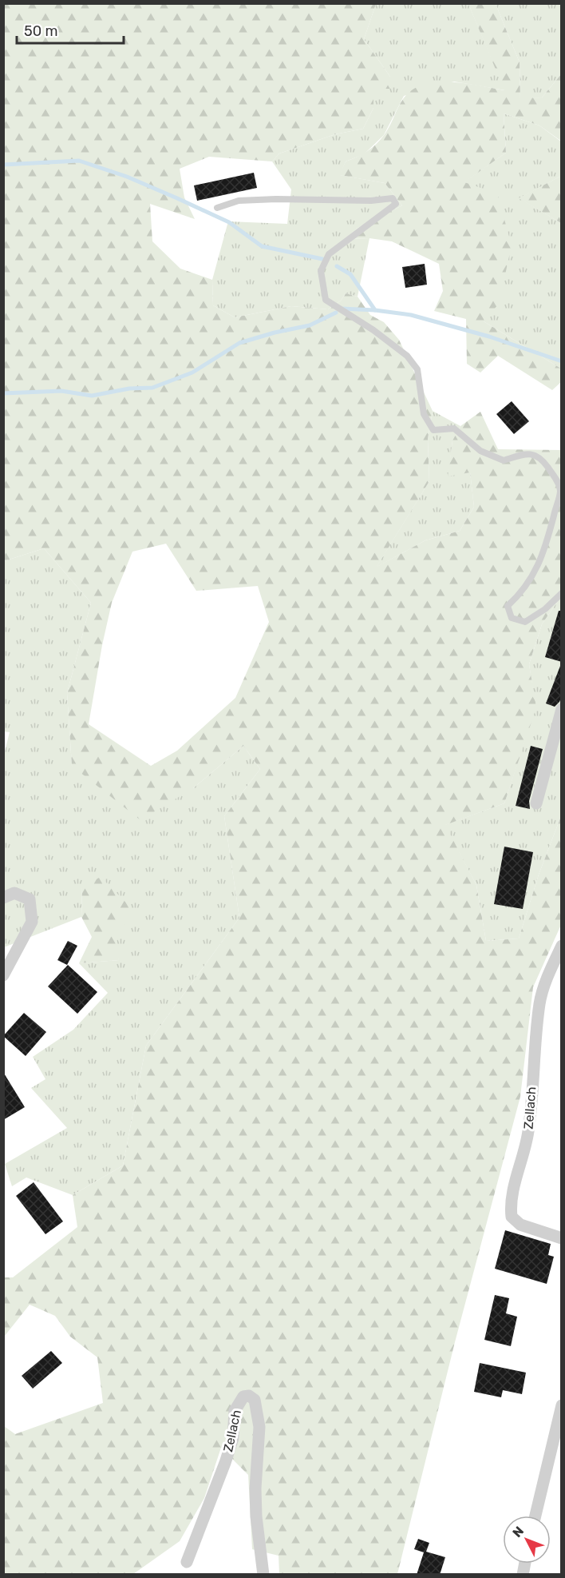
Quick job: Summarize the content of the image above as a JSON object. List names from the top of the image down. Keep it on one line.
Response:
{"streets":{"street":["Zellach"]},"scale_bar":"50 m","north":"top left"}
